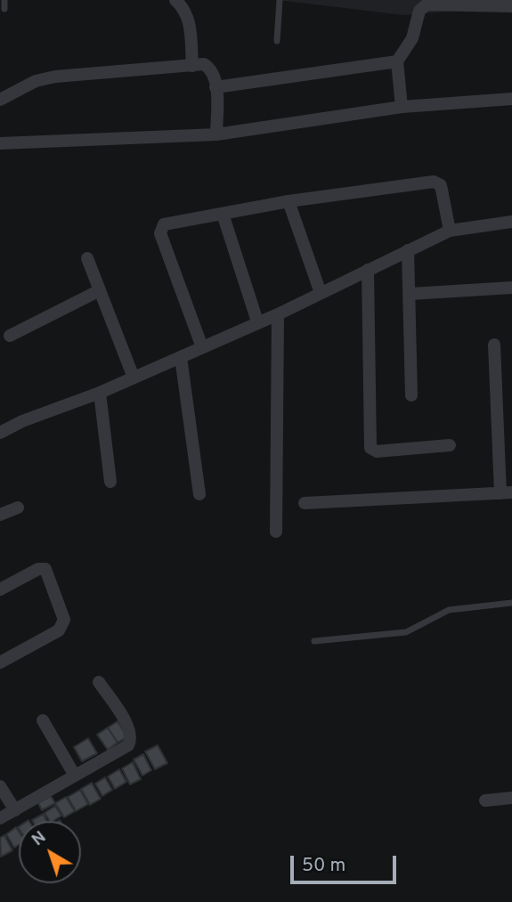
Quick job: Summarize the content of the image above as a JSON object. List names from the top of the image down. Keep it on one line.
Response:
{"scale_bar":"50 m","north":"top left"}
